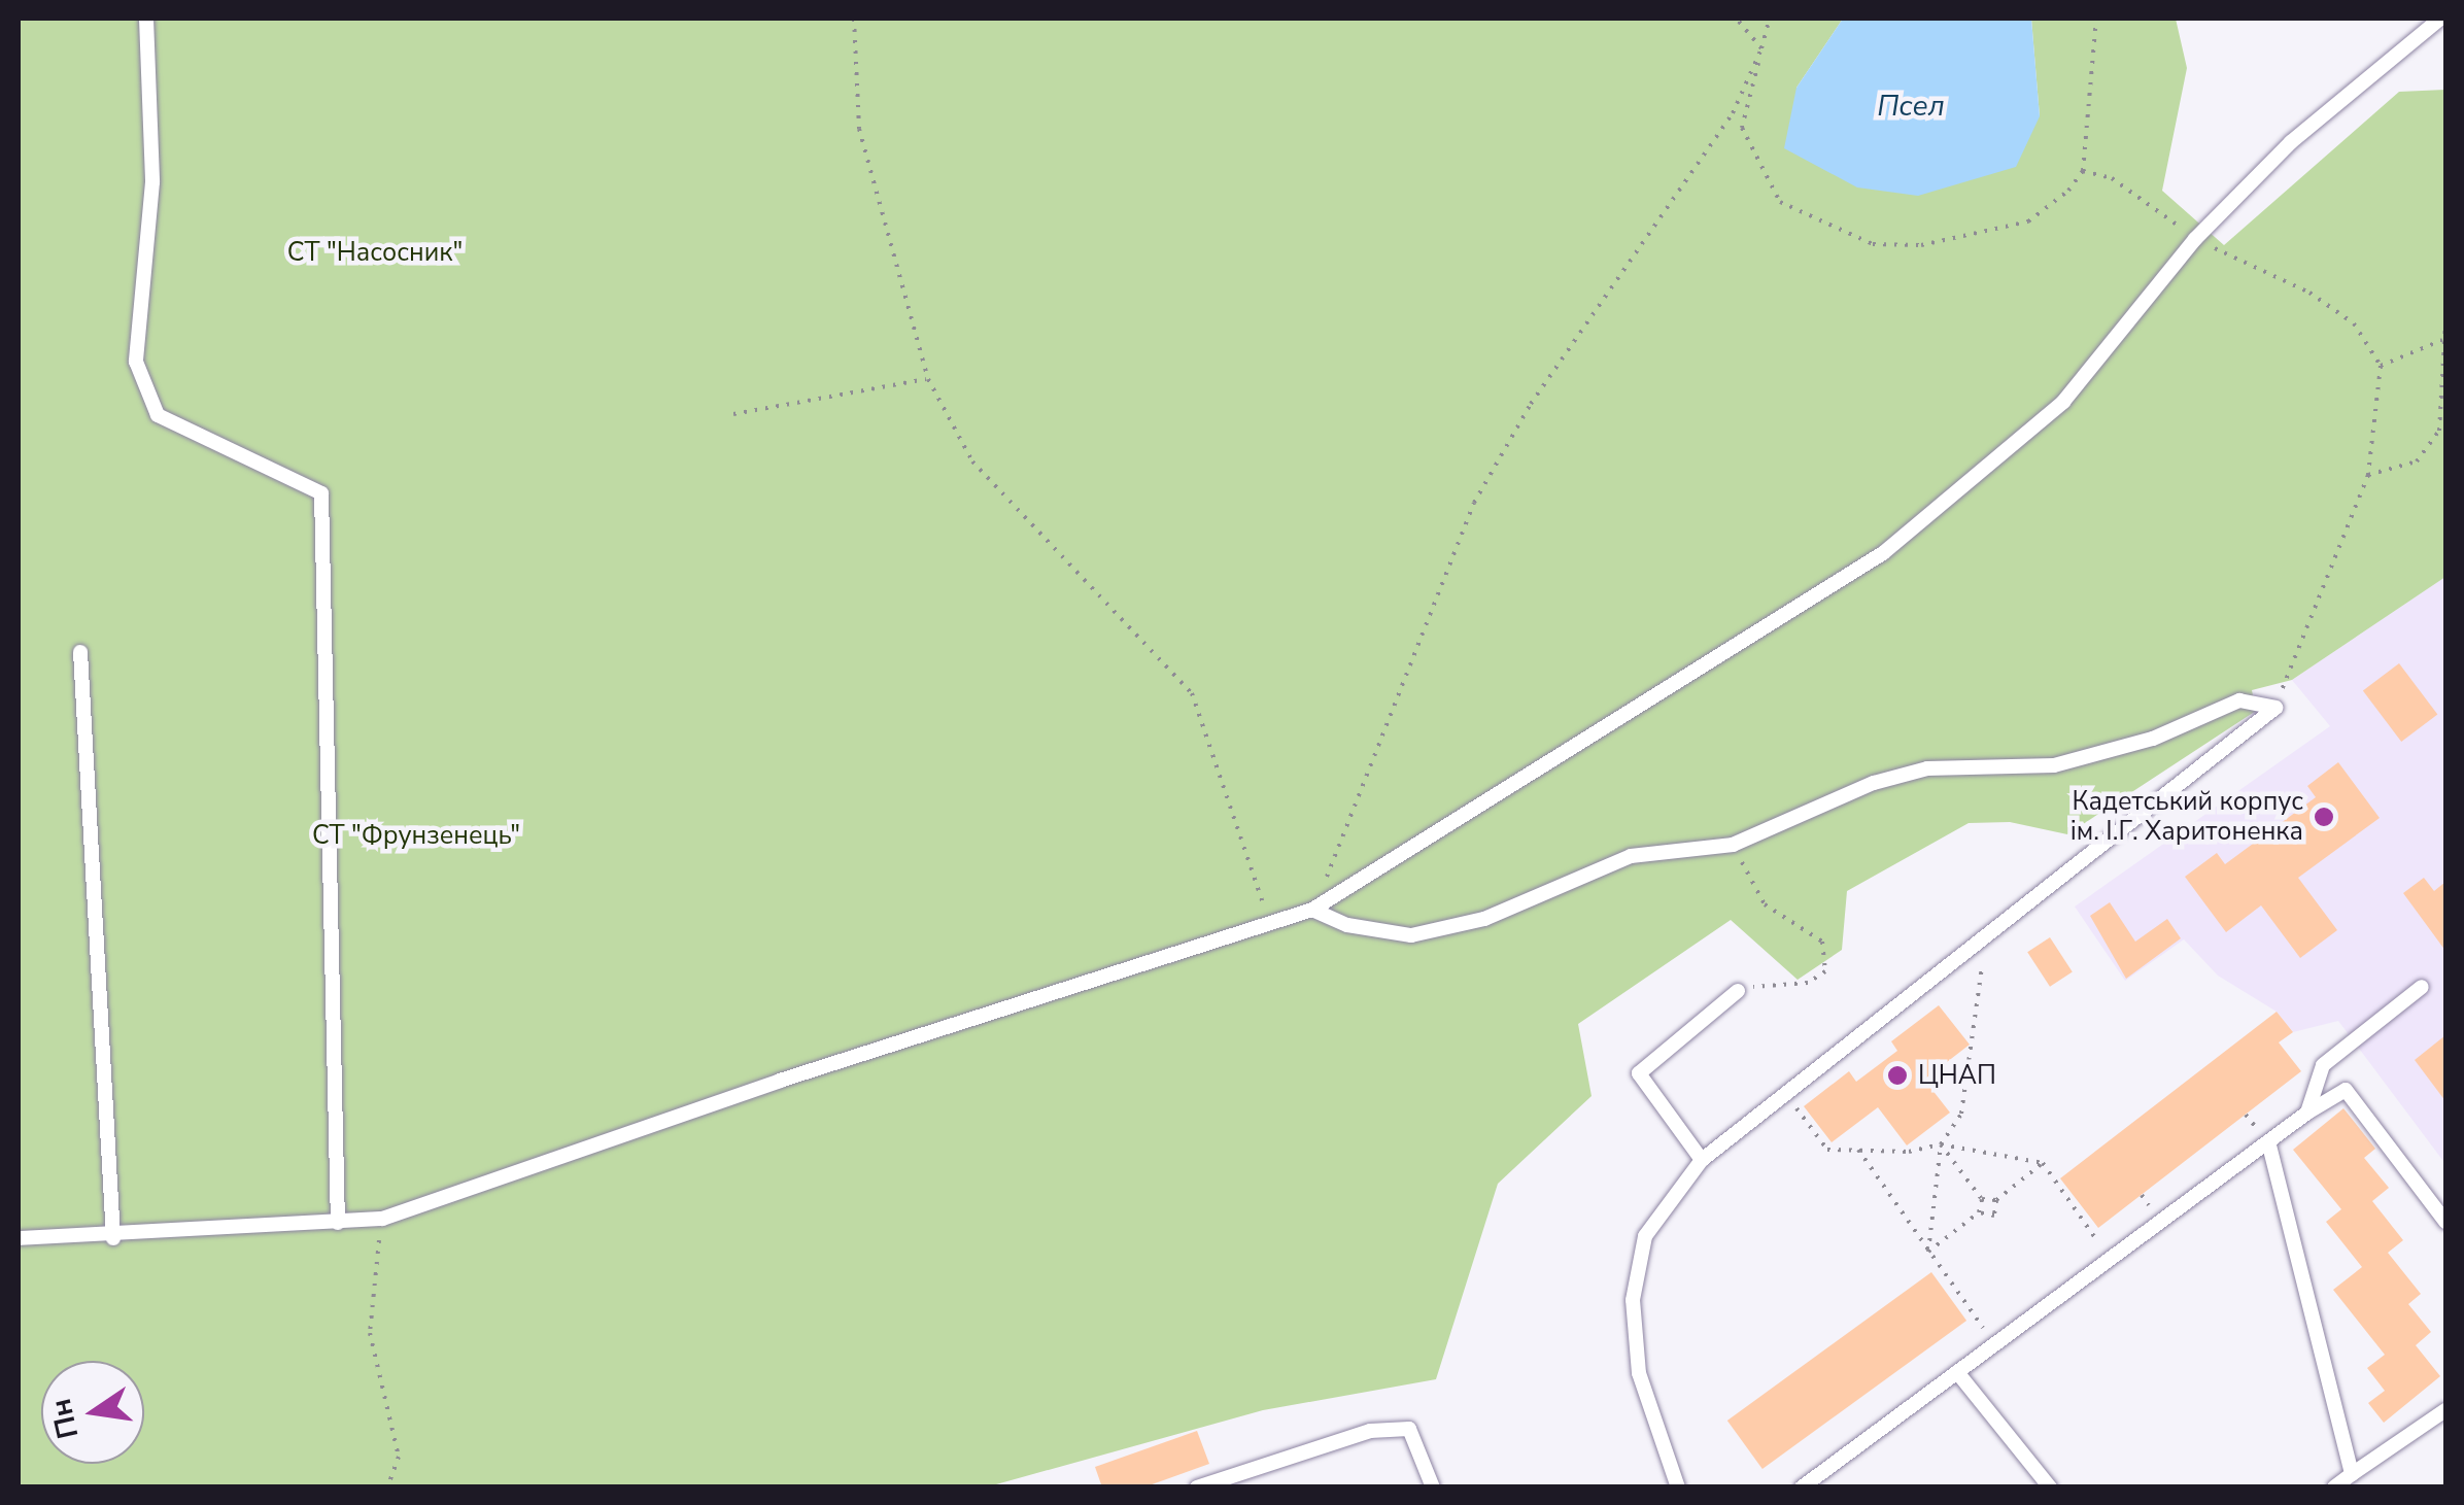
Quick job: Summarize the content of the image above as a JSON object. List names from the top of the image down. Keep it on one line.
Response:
{"water":["Псел"],"parks":["СТ \"Насосник\"","СТ \"Фрунзенець\""],"places":["Кадетський корпус ім. І.Г. Харитоненка","ЦНАП"],"north":"left"}
